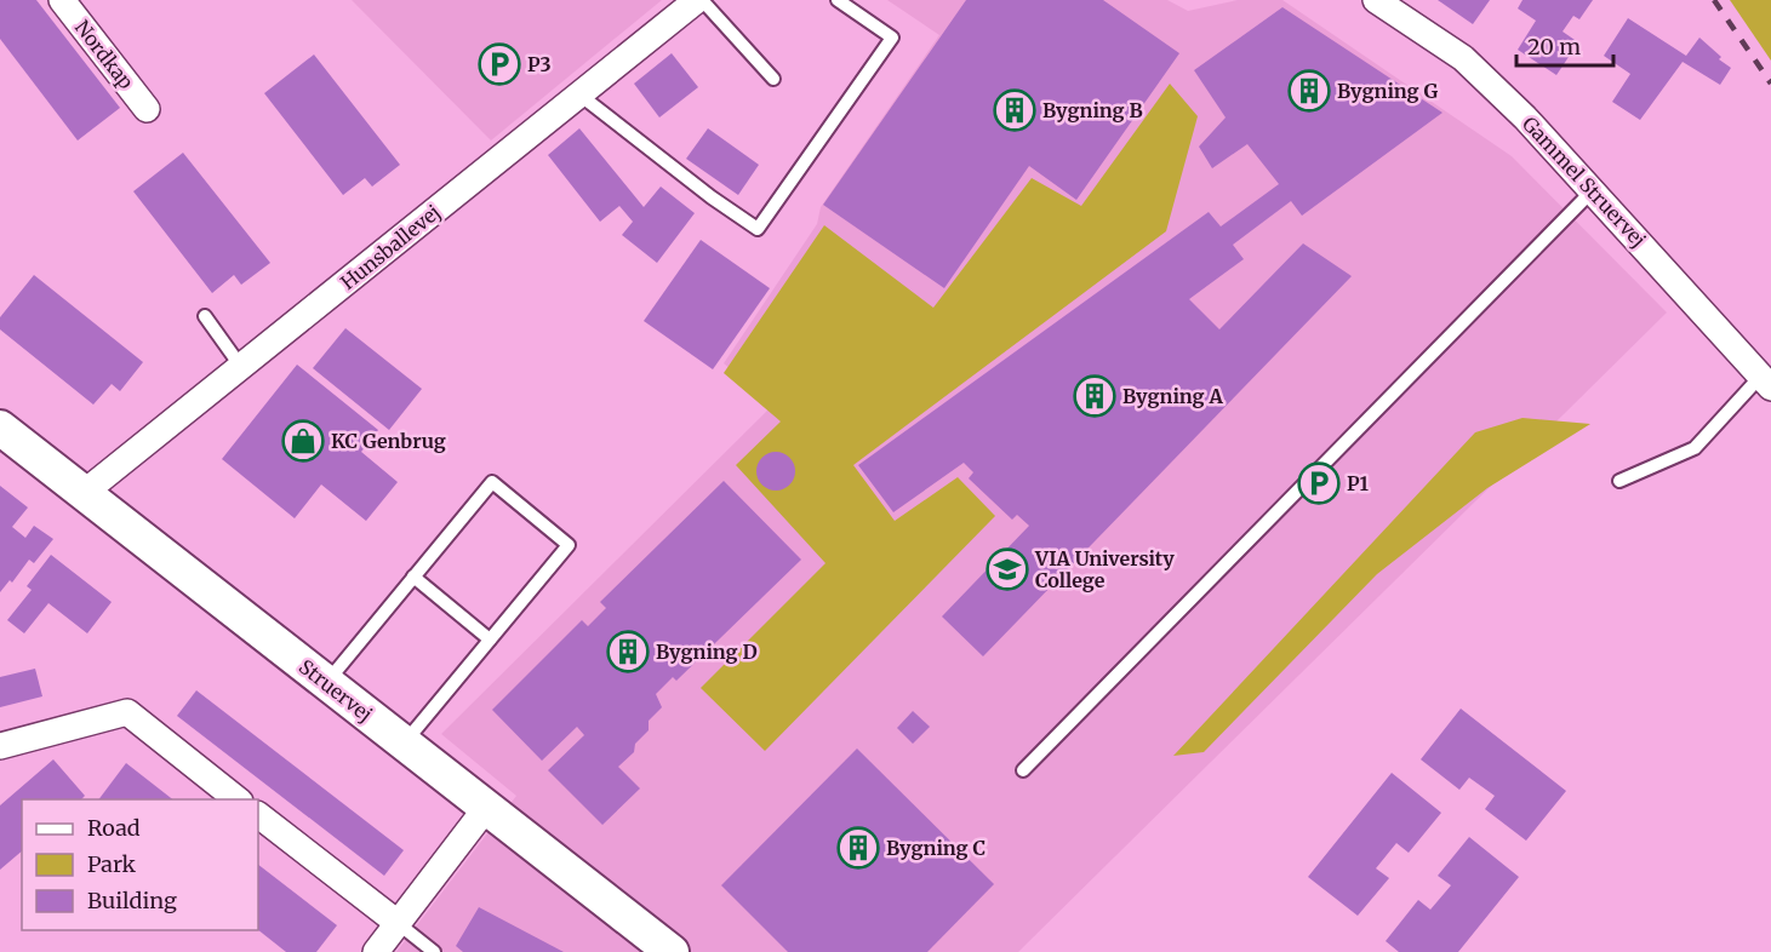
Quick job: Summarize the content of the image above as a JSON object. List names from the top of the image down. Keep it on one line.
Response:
{"streets":{"street":["Nordkap","Gammel Struervej","Hunsballevej","Struervej"]},"crossings":[["Hunsballevej","Struervej"]],"places":{"parking":["P3","P1"],"building":["Bygning G","Bygning B","Bygning A","Bygning D","Bygning C"],"shop":["KC Genbrug"],"school or university":["VIA University College"]},"legend":["Road","Park","Building"],"scale_bar":"20 m"}
